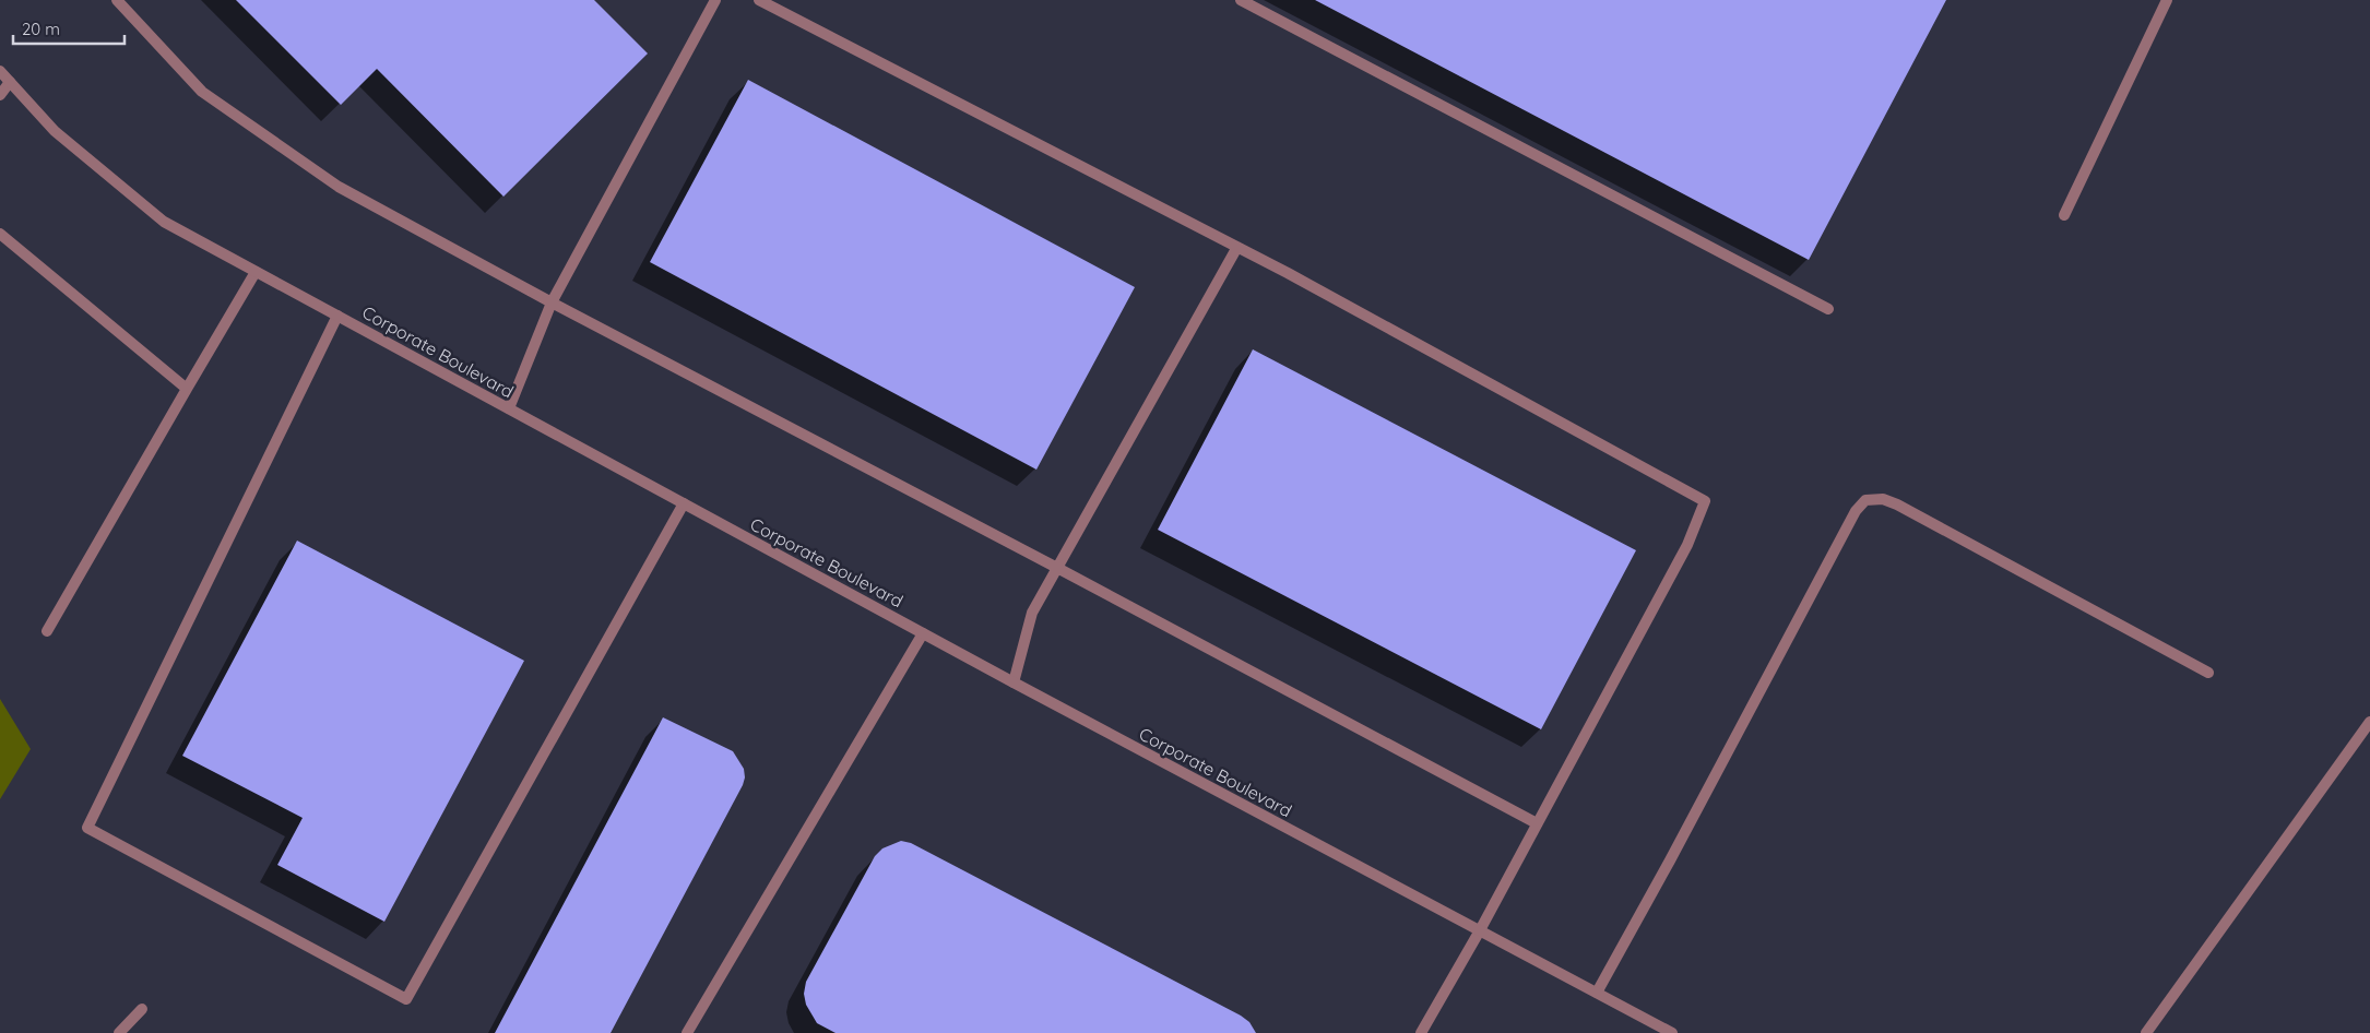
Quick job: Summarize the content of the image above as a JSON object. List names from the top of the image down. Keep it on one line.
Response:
{"streets":{"street":["Corporate Boulevard"]},"scale_bar":"20 m"}
